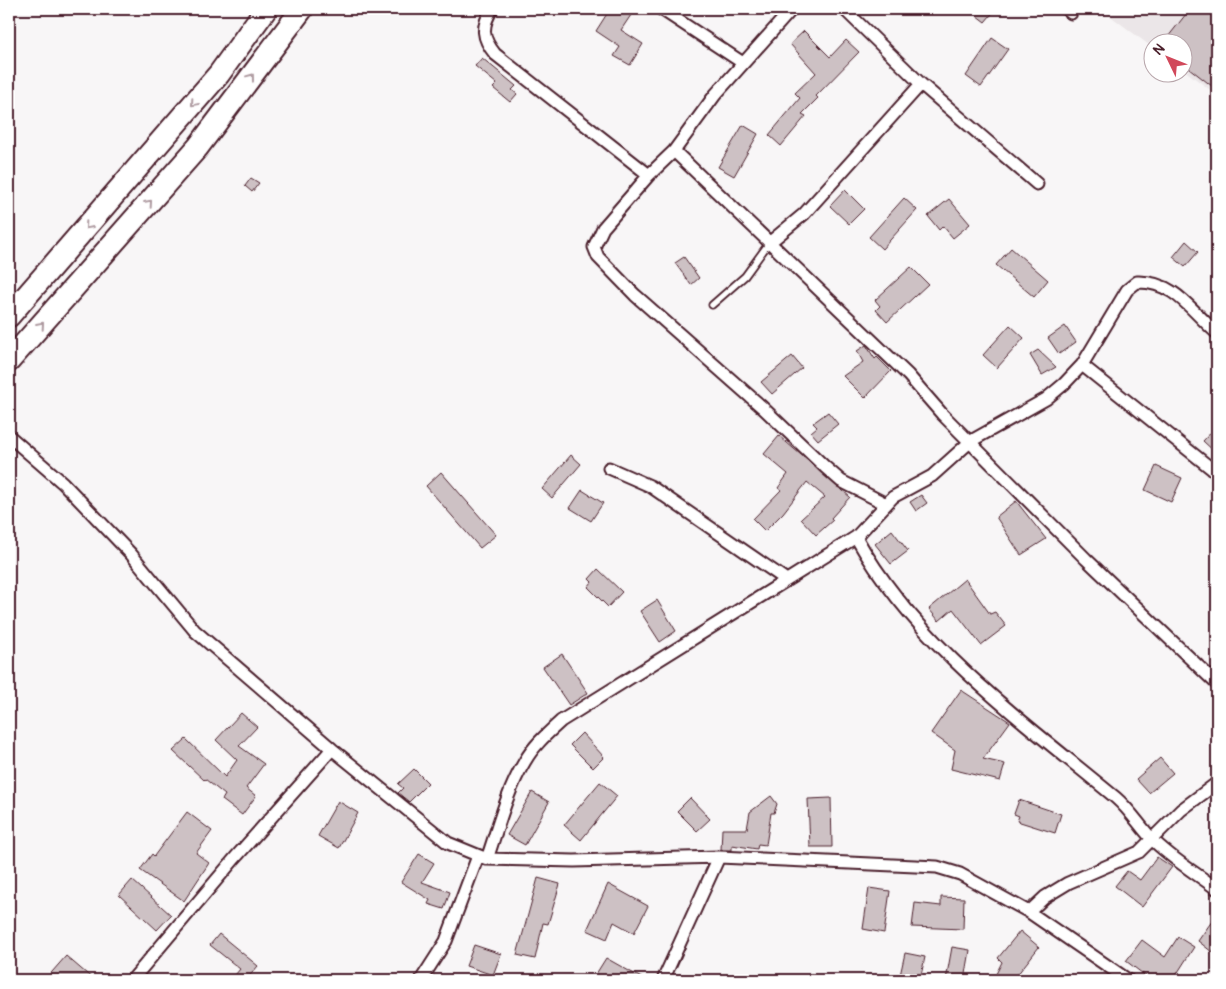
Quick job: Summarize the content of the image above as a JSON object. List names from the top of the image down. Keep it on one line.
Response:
{"north":"top left"}
